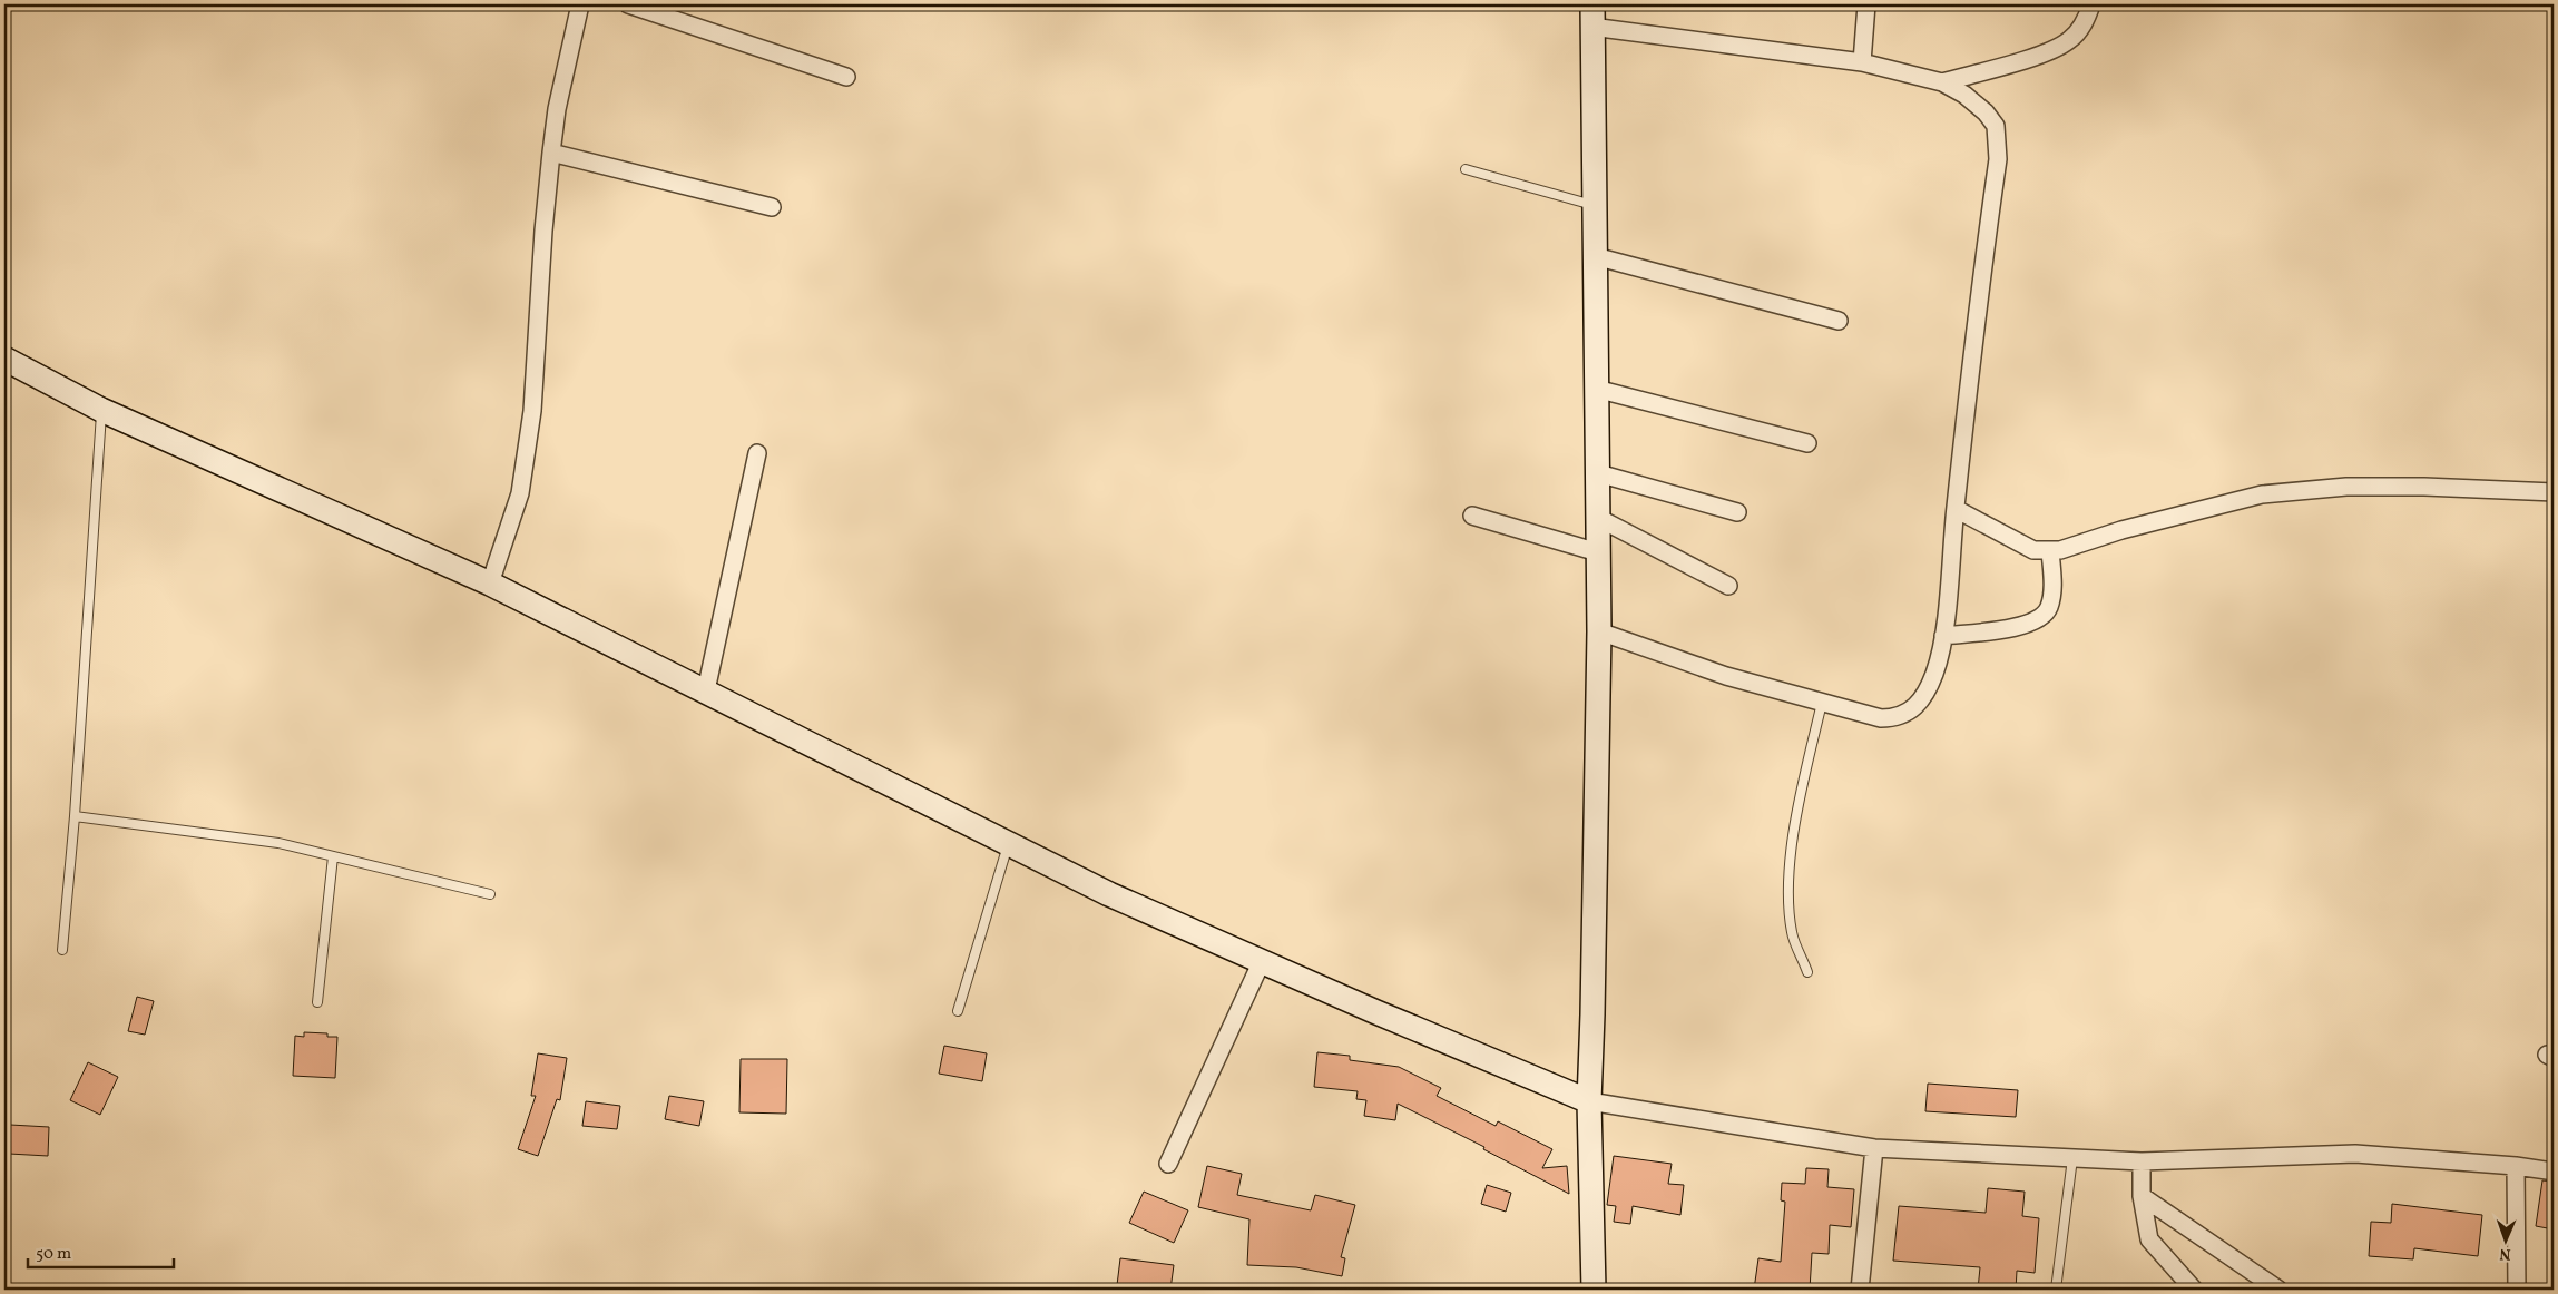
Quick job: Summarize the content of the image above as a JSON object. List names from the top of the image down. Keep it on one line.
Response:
{"scale_bar":"50 m","north":"bottom"}
